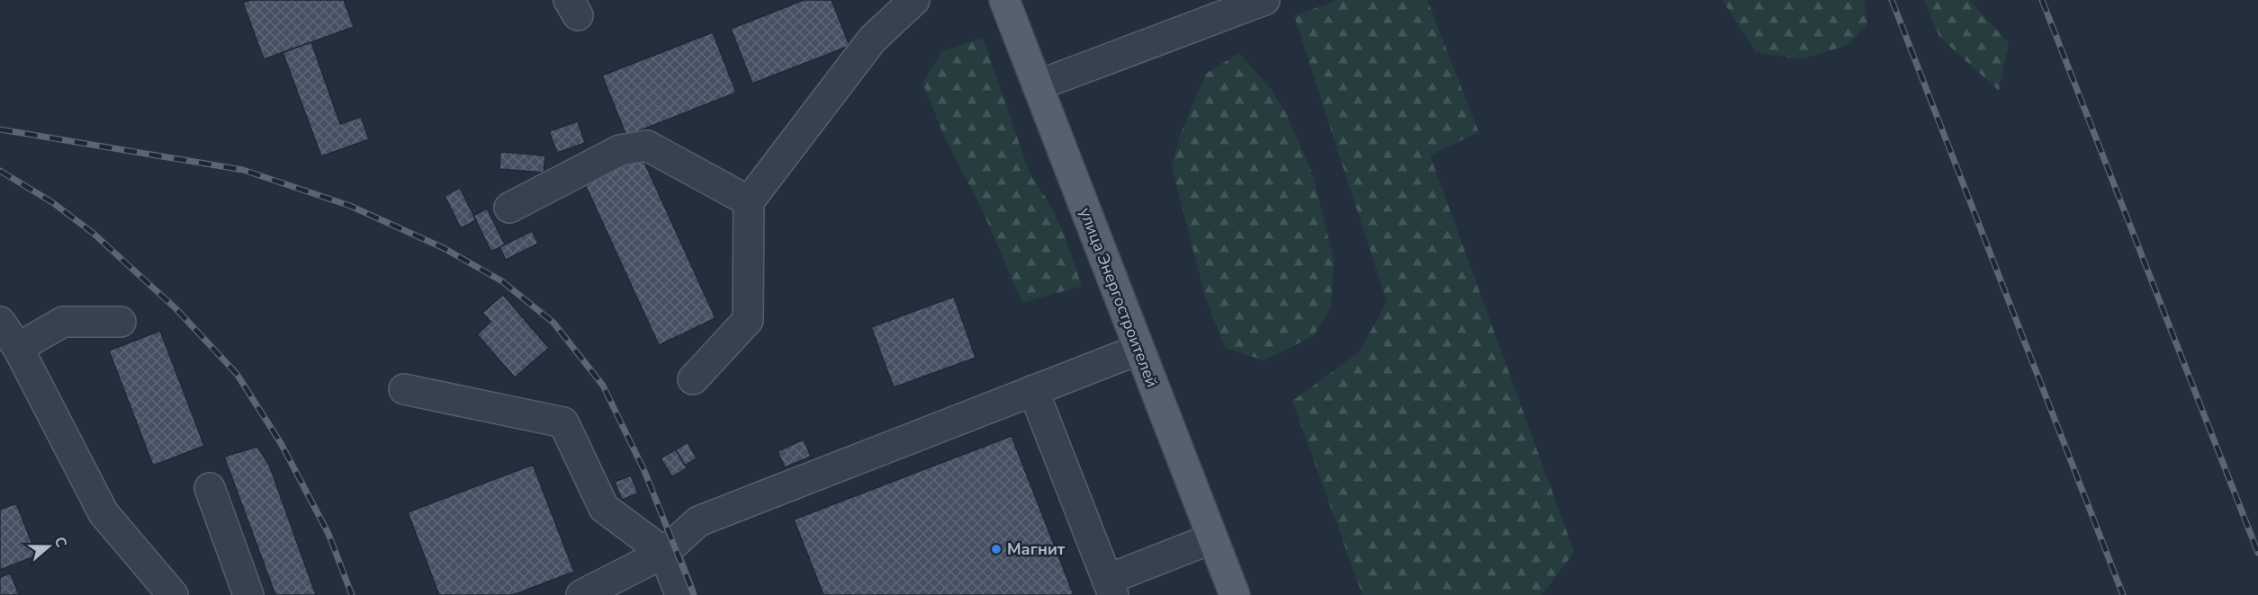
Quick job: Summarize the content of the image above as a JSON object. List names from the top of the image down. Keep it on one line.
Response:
{"streets":{"main road":["улица Энергостроителей"]},"places":["Магнит"],"north":"right"}
